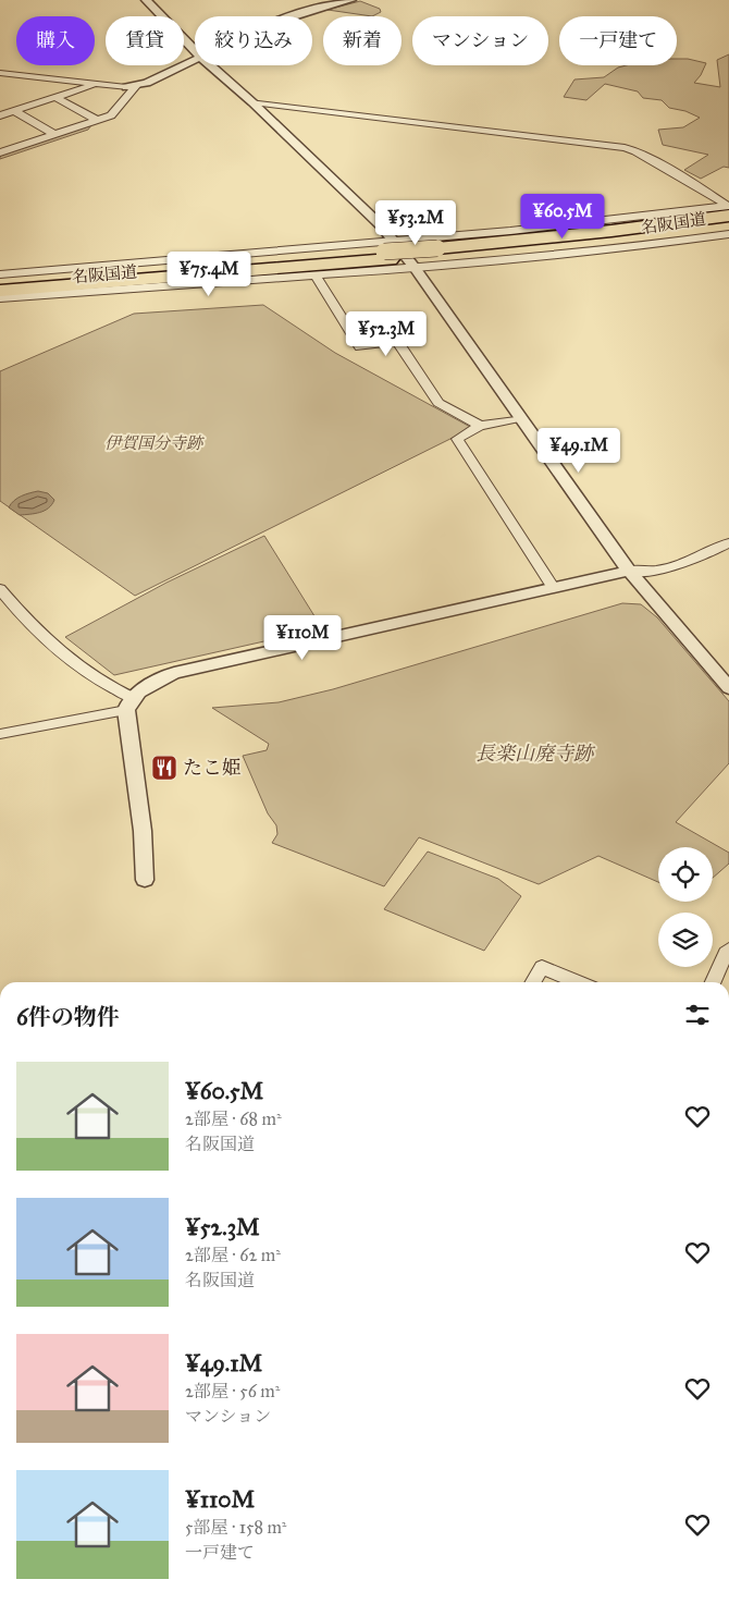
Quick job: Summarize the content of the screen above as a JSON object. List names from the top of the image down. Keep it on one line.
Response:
{"streets":{"highway":["名阪国道"]},"parks":["伊賀国分寺跡","長楽山廃寺跡"],"places":{"restaurant":["たこ姫"]},"page":{"chip":["購入","賃貸","絞り込み","新着","マンション","一戸建て"],"price":["¥60.5M","¥53.2M","¥75.4M","¥52.3M","¥49.1M","¥110M"],"heading":"6件の物件","list":[{"name":"¥60.5M","note":"2部屋 · 68 m² · 名阪国道"},{"name":"¥52.3M","note":"2部屋 · 62 m² · 名阪国道"},{"name":"¥49.1M","note":"2部屋 · 56 m² · マンション"},{"name":"¥110M","note":"5部屋 · 158 m² · 一戸建て"}]}}
